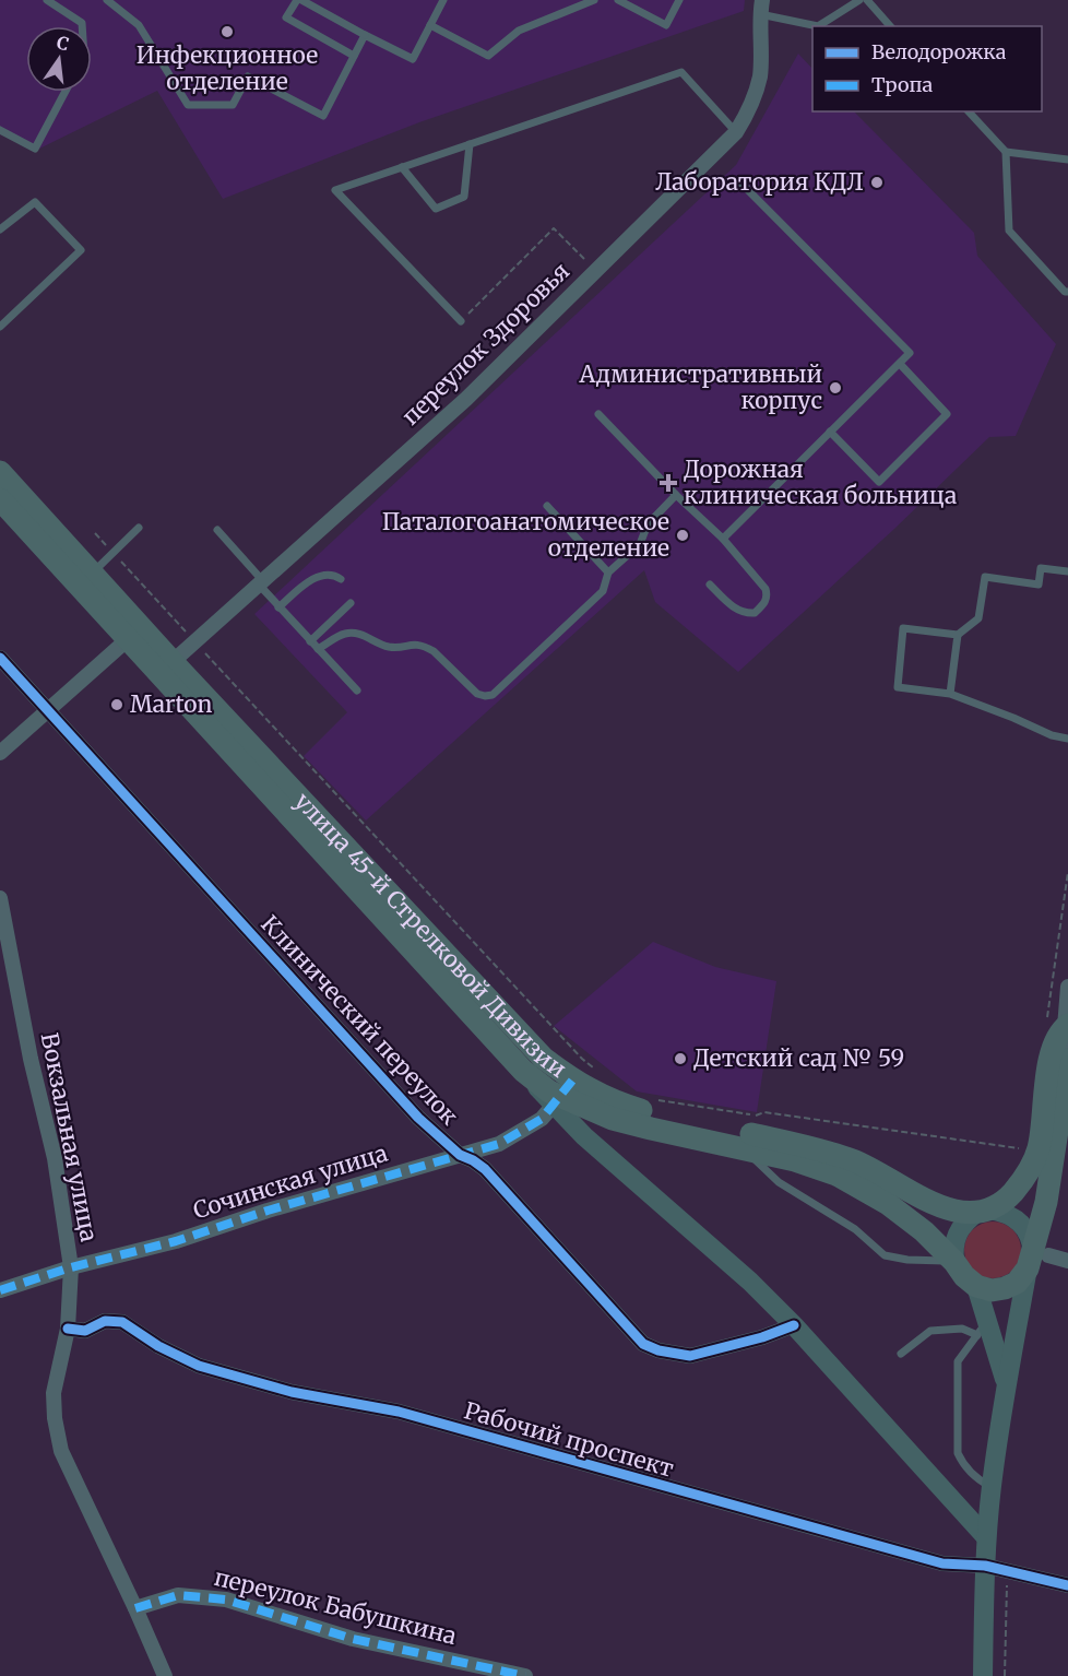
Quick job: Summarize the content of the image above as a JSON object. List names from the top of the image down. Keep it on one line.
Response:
{"streets":{"main road":["улица 45-й Стрелковой Дивизии"],"street":["переулок Здоровья","Клинический переулок","Вокзальная улица","Сочинская улица","Рабочий проспект","переулок Бабушкина"]},"crossings":[["переулок Здоровья","улица 45-й Стрелковой Дивизии"],["улица 45-й Стрелковой Дивизии","Сочинская улица"],["Клинический переулок","Сочинская улица"],["Вокзальная улица","Сочинская улица"],["Вокзальная улица","Рабочий проспект"],["Вокзальная улица","переулок Бабушкина"]],"places":{"other":["Инфекционное отделение","Лаборатория КДЛ","Административный корпус","Паталогоанатомическое отделение","Marton","Детский сад № 59"],"health":["Дорожная клиническая больница"]},"legend":["Велодорожка","Тропа"],"north":"top"}
